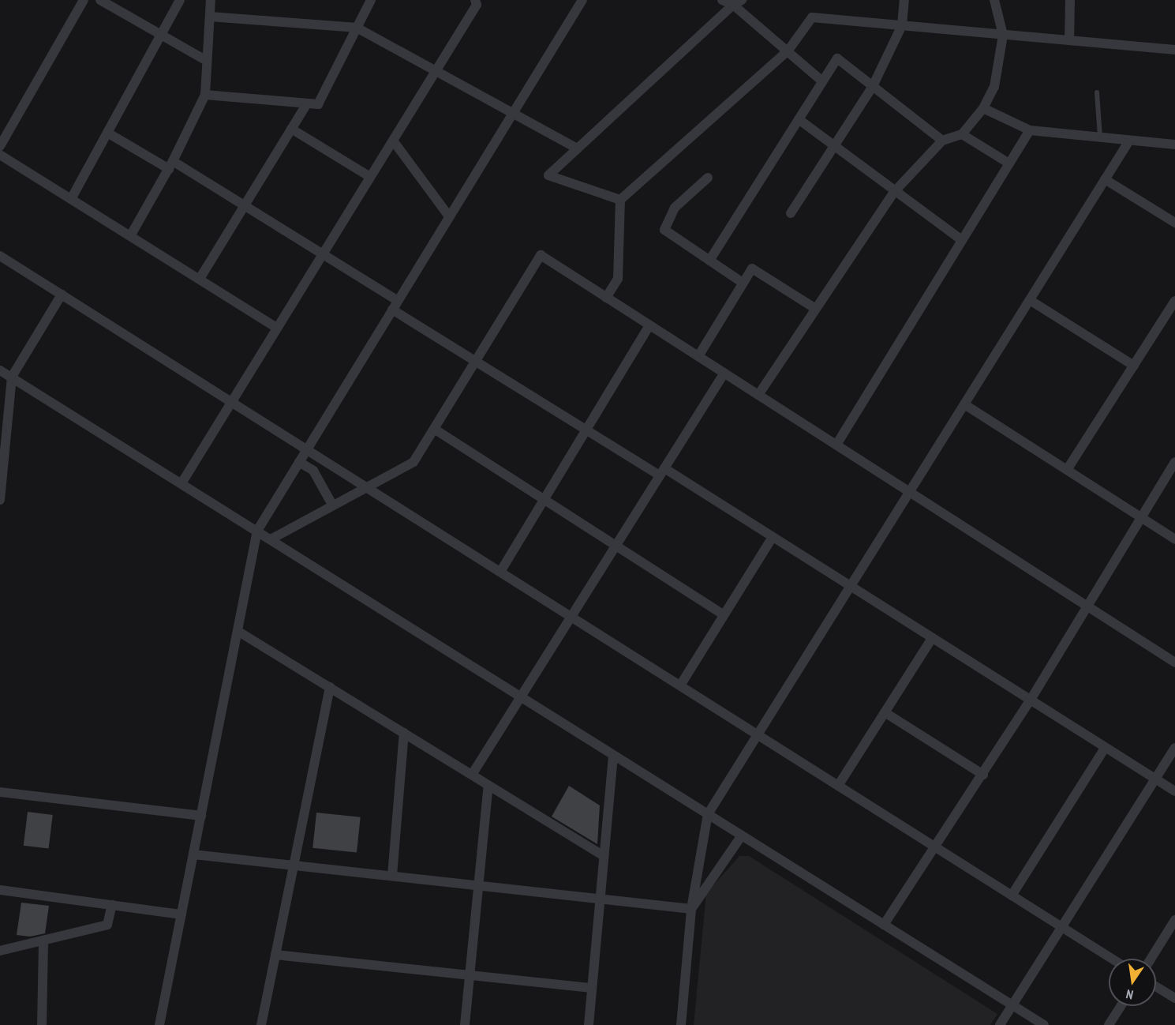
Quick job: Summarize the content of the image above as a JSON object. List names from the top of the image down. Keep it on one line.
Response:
{"north":"bottom"}
